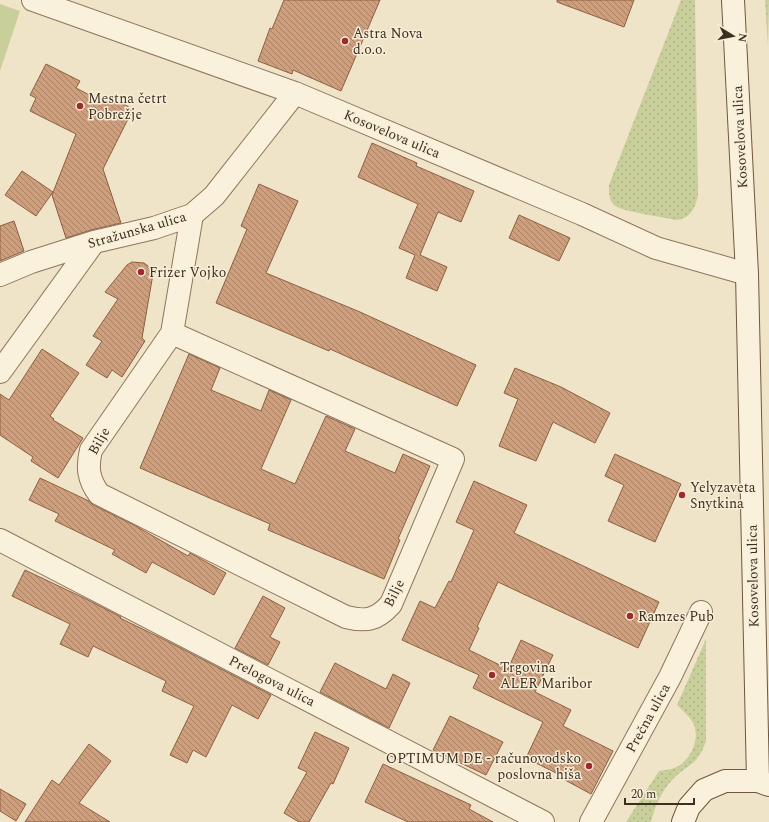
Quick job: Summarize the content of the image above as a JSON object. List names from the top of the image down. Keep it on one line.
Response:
{"streets":{"street":["Kosovelova ulica","Stražunska ulica","Bilje","Prelogova ulica","Prečna ulica"]},"crossings":[["Kosovelova ulica","Stražunska ulica"],["Stražunska ulica","Bilje"]],"places":["Astra Nova d.o.o.","Mestna četrt Pobrežje","Frizer Vojko","Yelyzaveta Snytkina","Ramzes Pub","Trgovina ALER Maribor","OPTIMUM DE - računovodsko poslovna hiša"],"scale_bar":"20 m","north":"right"}
